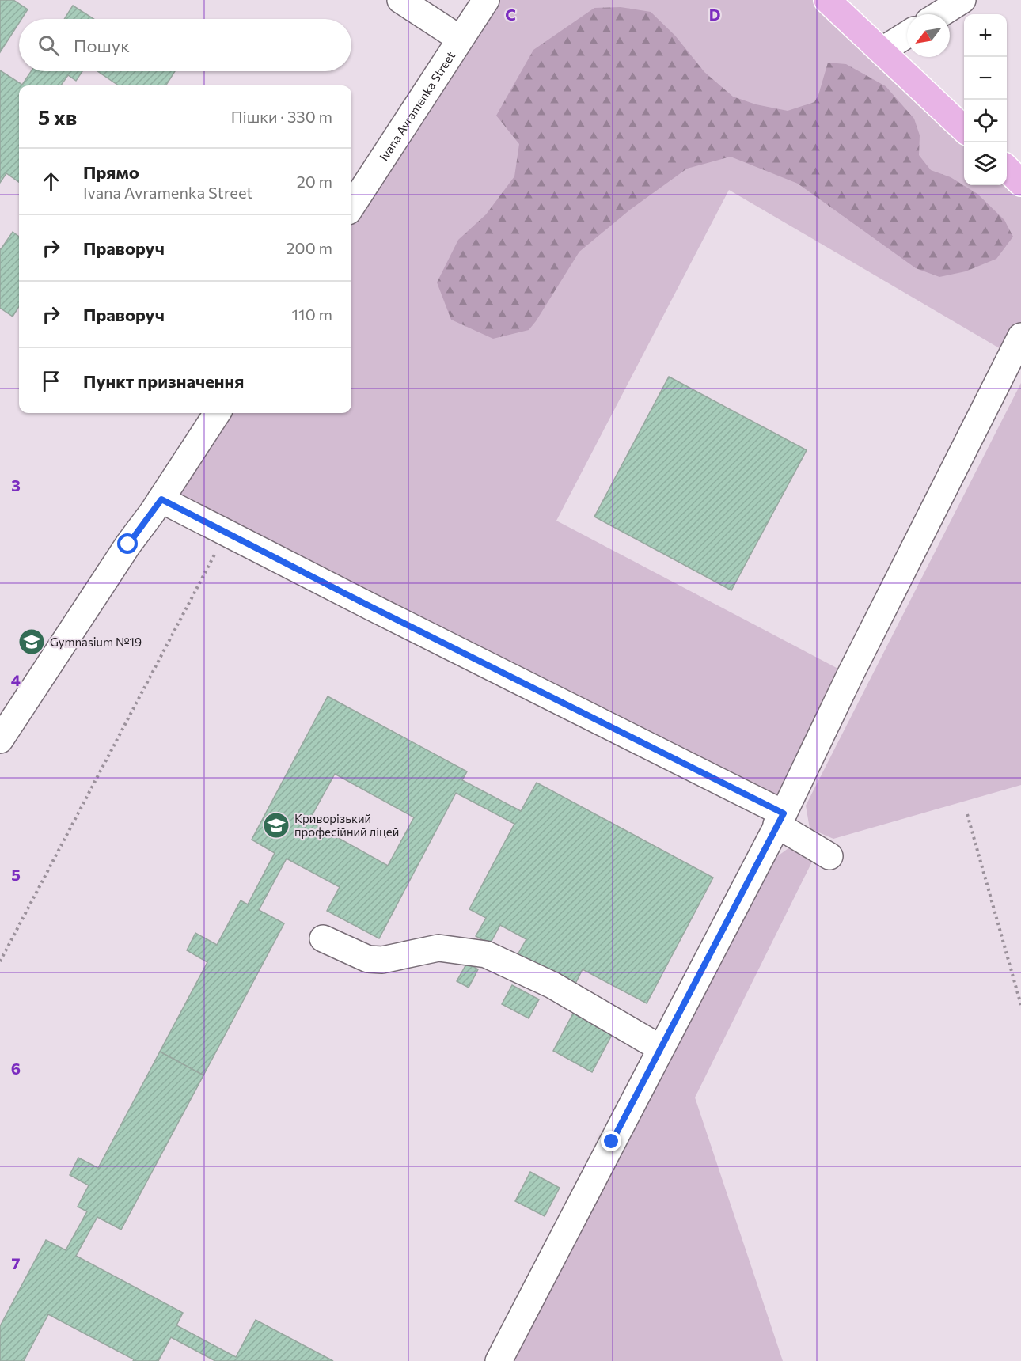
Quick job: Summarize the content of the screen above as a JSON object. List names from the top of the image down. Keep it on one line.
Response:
{"streets":{"street":["Ivana Avramenka Street"]},"places":{"school or university":["Gymnasium №19","Криворізький професійний ліцей"]},"north":"bottom left","page":{"map_buttons":["+","−"],"search":"Пошук","heading":["5 хв","Пішки · 330 m"],"list":[["Прямо","Ivana Avramenka Street","20 m"],["Праворуч","200 m"],["Праворуч","110 m"],"Пункт призначення"]},"grid":{"columns":["C","D"],"rows":["3","4","5","6","7"]}}
